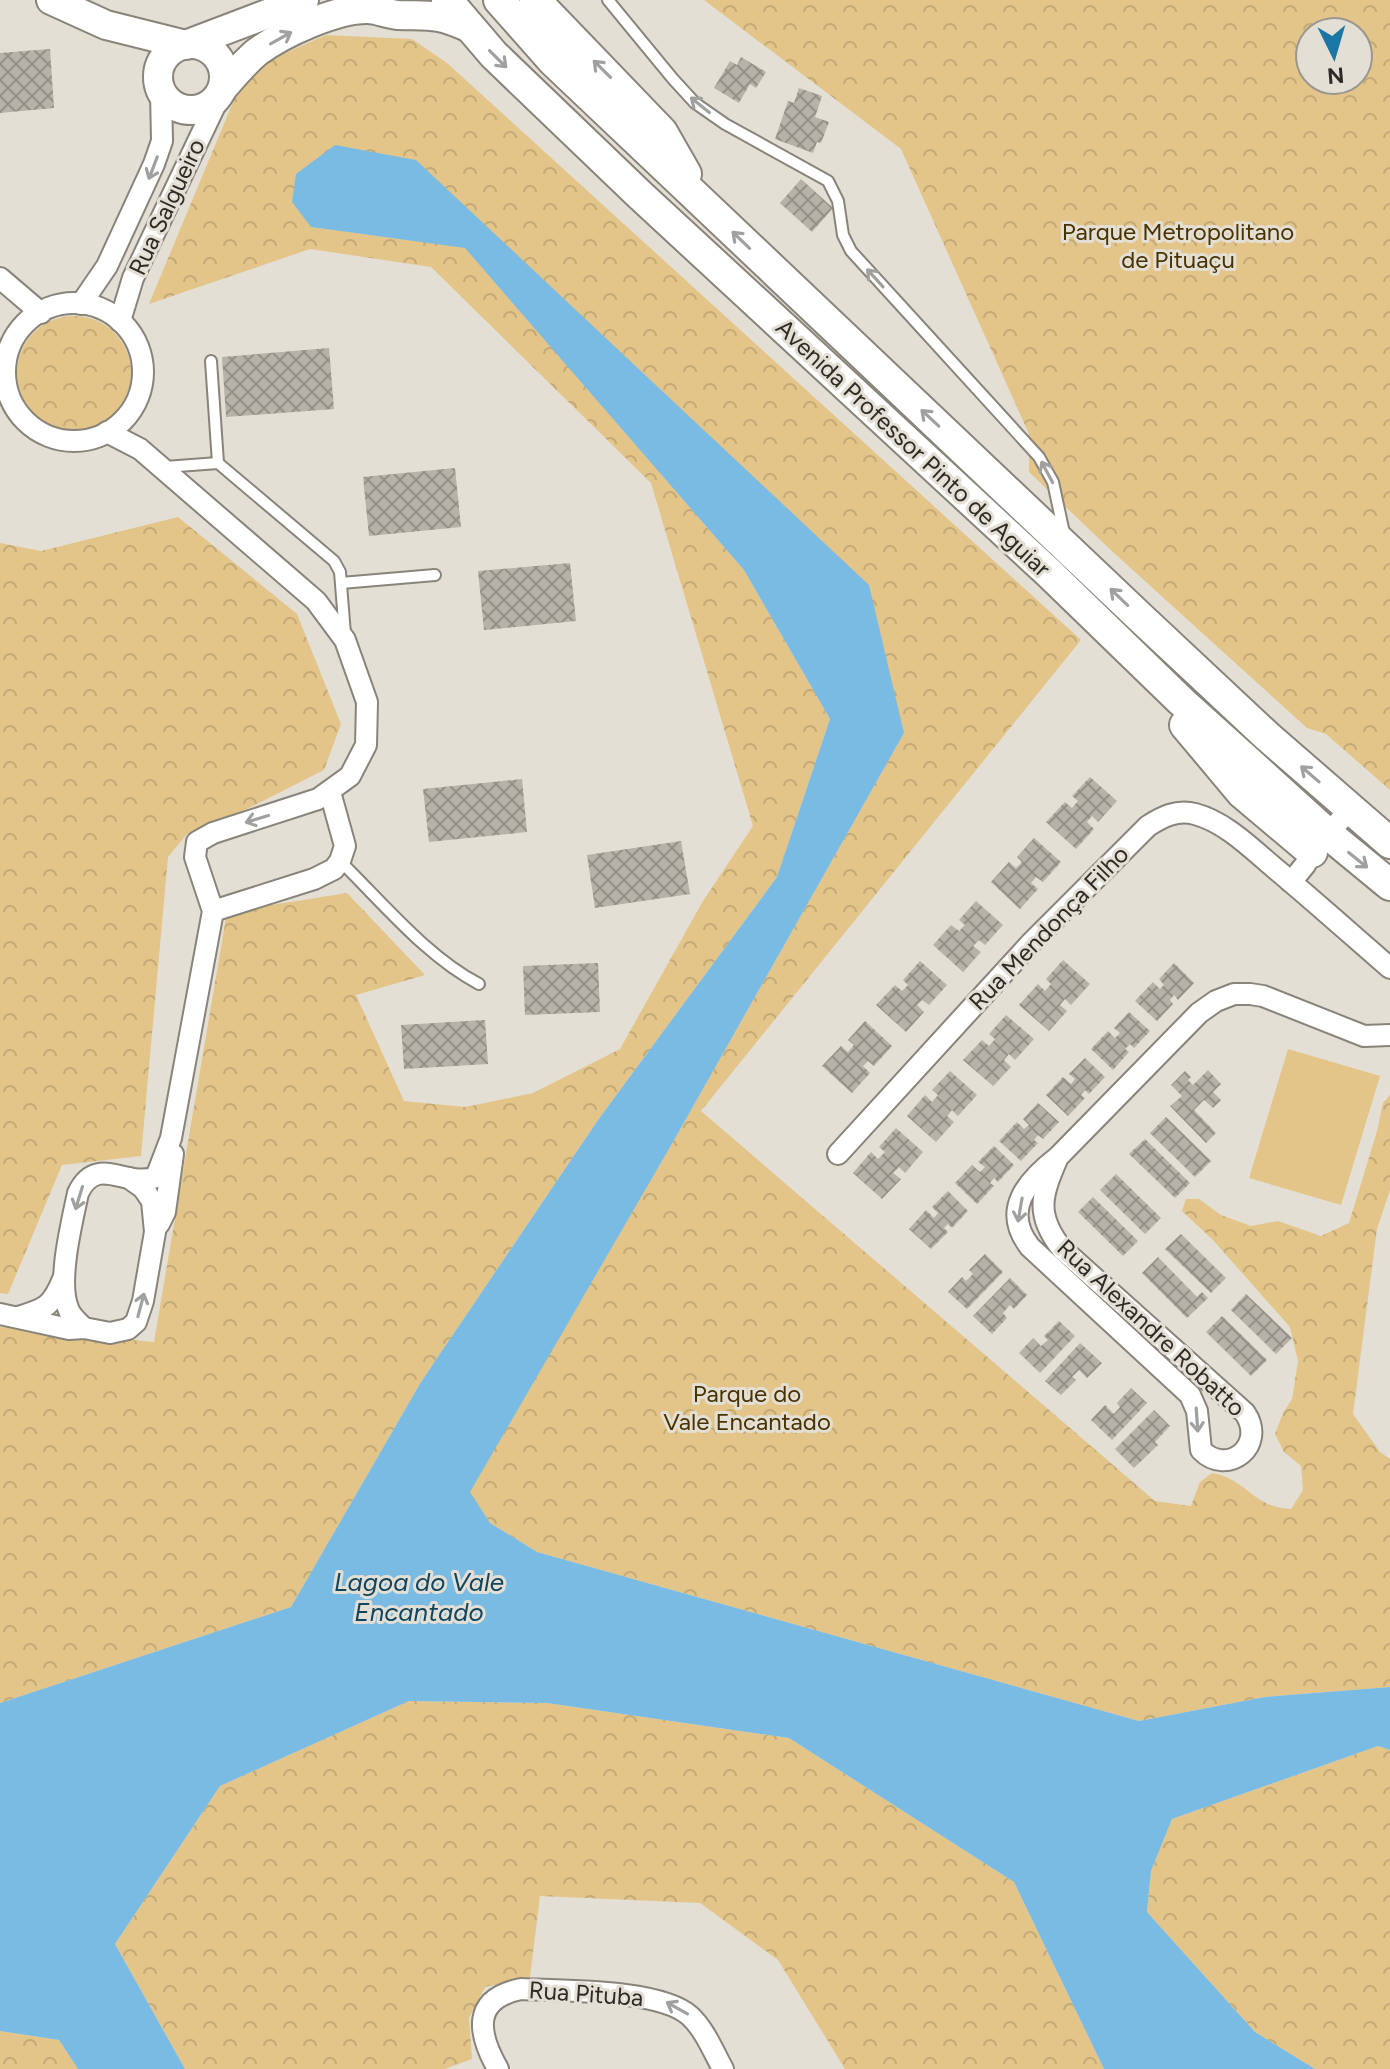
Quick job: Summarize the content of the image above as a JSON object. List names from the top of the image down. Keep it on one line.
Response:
{"streets":{"main road":["Avenida Professor Pinto de Aguiar"],"street":["Rua Salgueiro","Rua Mendonça Filho","Rua Alexandre Robatto","Rua Pituba"]},"water":["Lagoa do Vale Encantado"],"parks":["Parque Metropolitano de Pituaçu","Parque do Vale Encantado"],"north":"bottom"}
